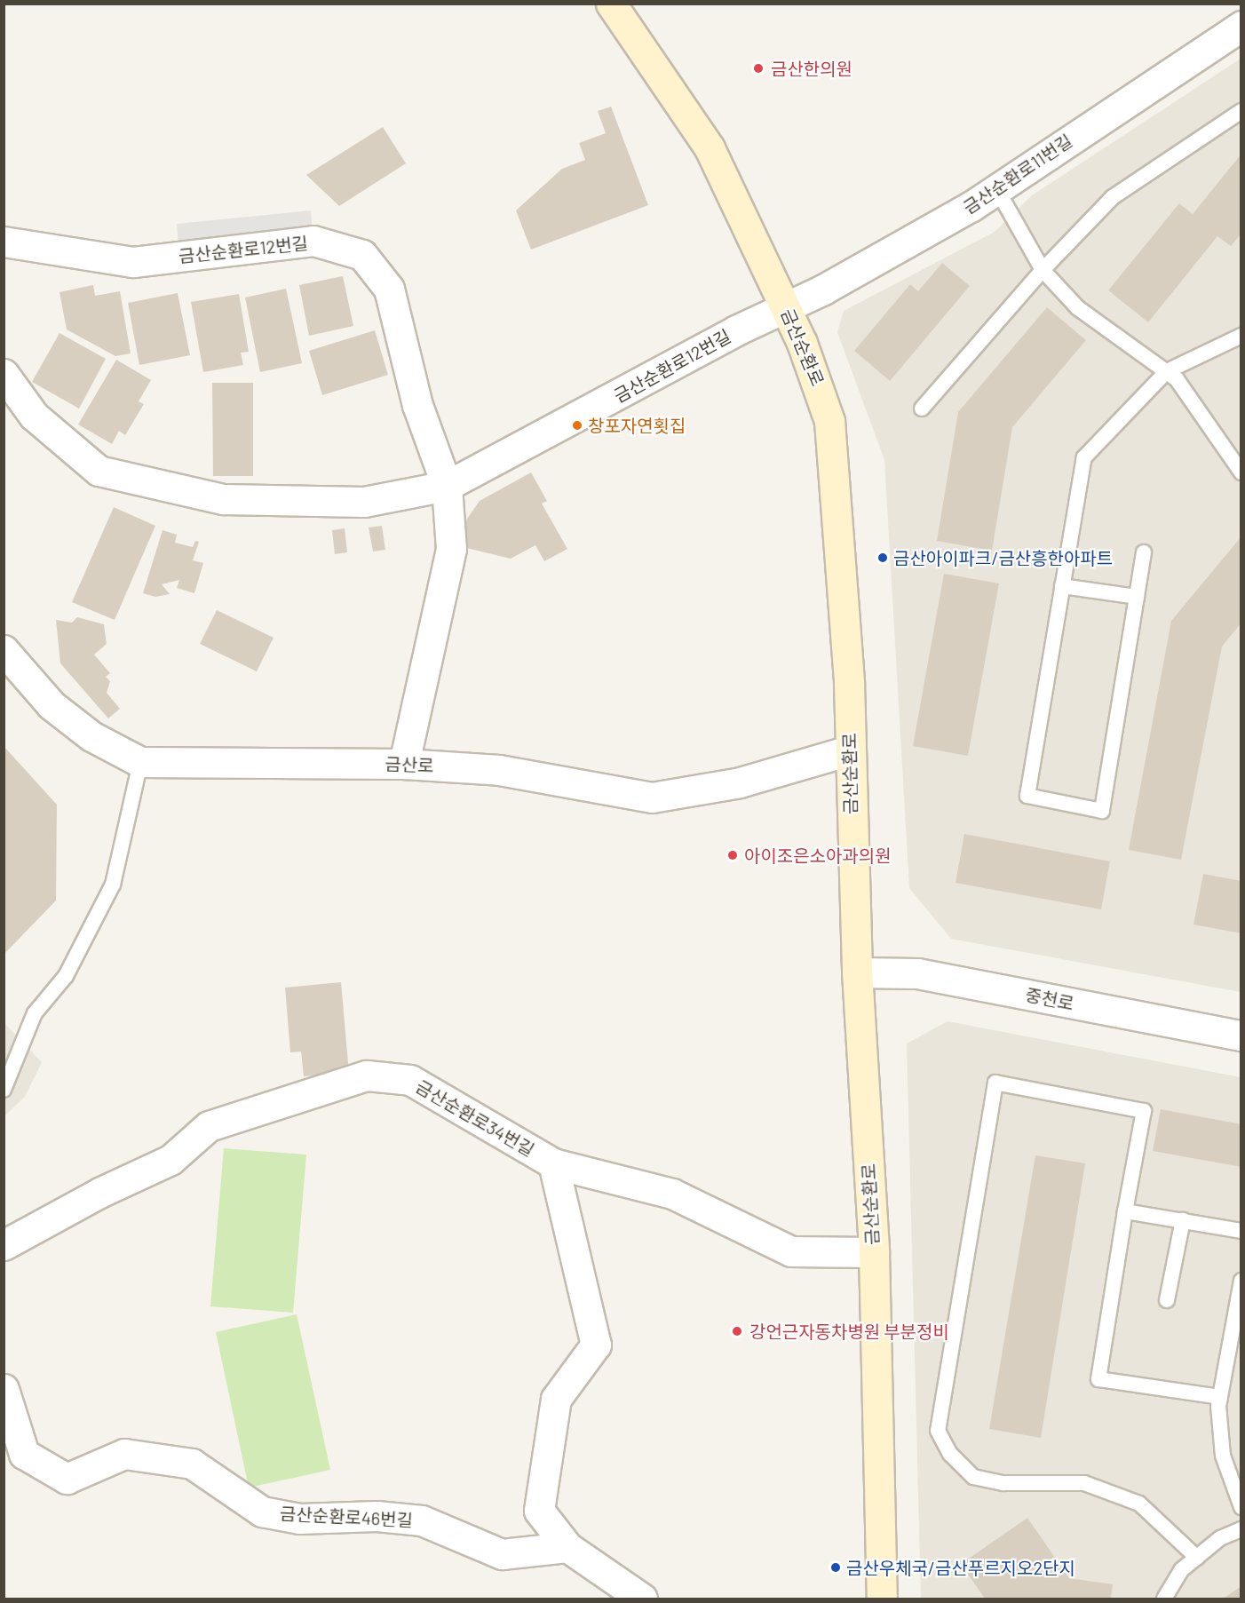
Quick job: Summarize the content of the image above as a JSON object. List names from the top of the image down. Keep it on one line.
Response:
{"streets":{"street":["금산순환로11번길","금산순환로12번길","금산순환로","금산로","중천로","금산순환로34번길","금산순환로46번길"]},"crossings":[["금산순환로11번길","금산순환로12번길"],["금산순환로11번길","금산순환로"],["금산순환로12번길","금산순환로"],["금산순환로12번길","금산로"],["금산순환로","금산로"],["금산순환로","중천로"],["금산순환로","금산순환로34번길"]],"places":["금산한의원","창포자연횟집","금산아이파크/금산흥한아파트","아이조은소아과의원","강언근자동차병원 부분정비","금산우체국/금산푸르지오2단지"]}
